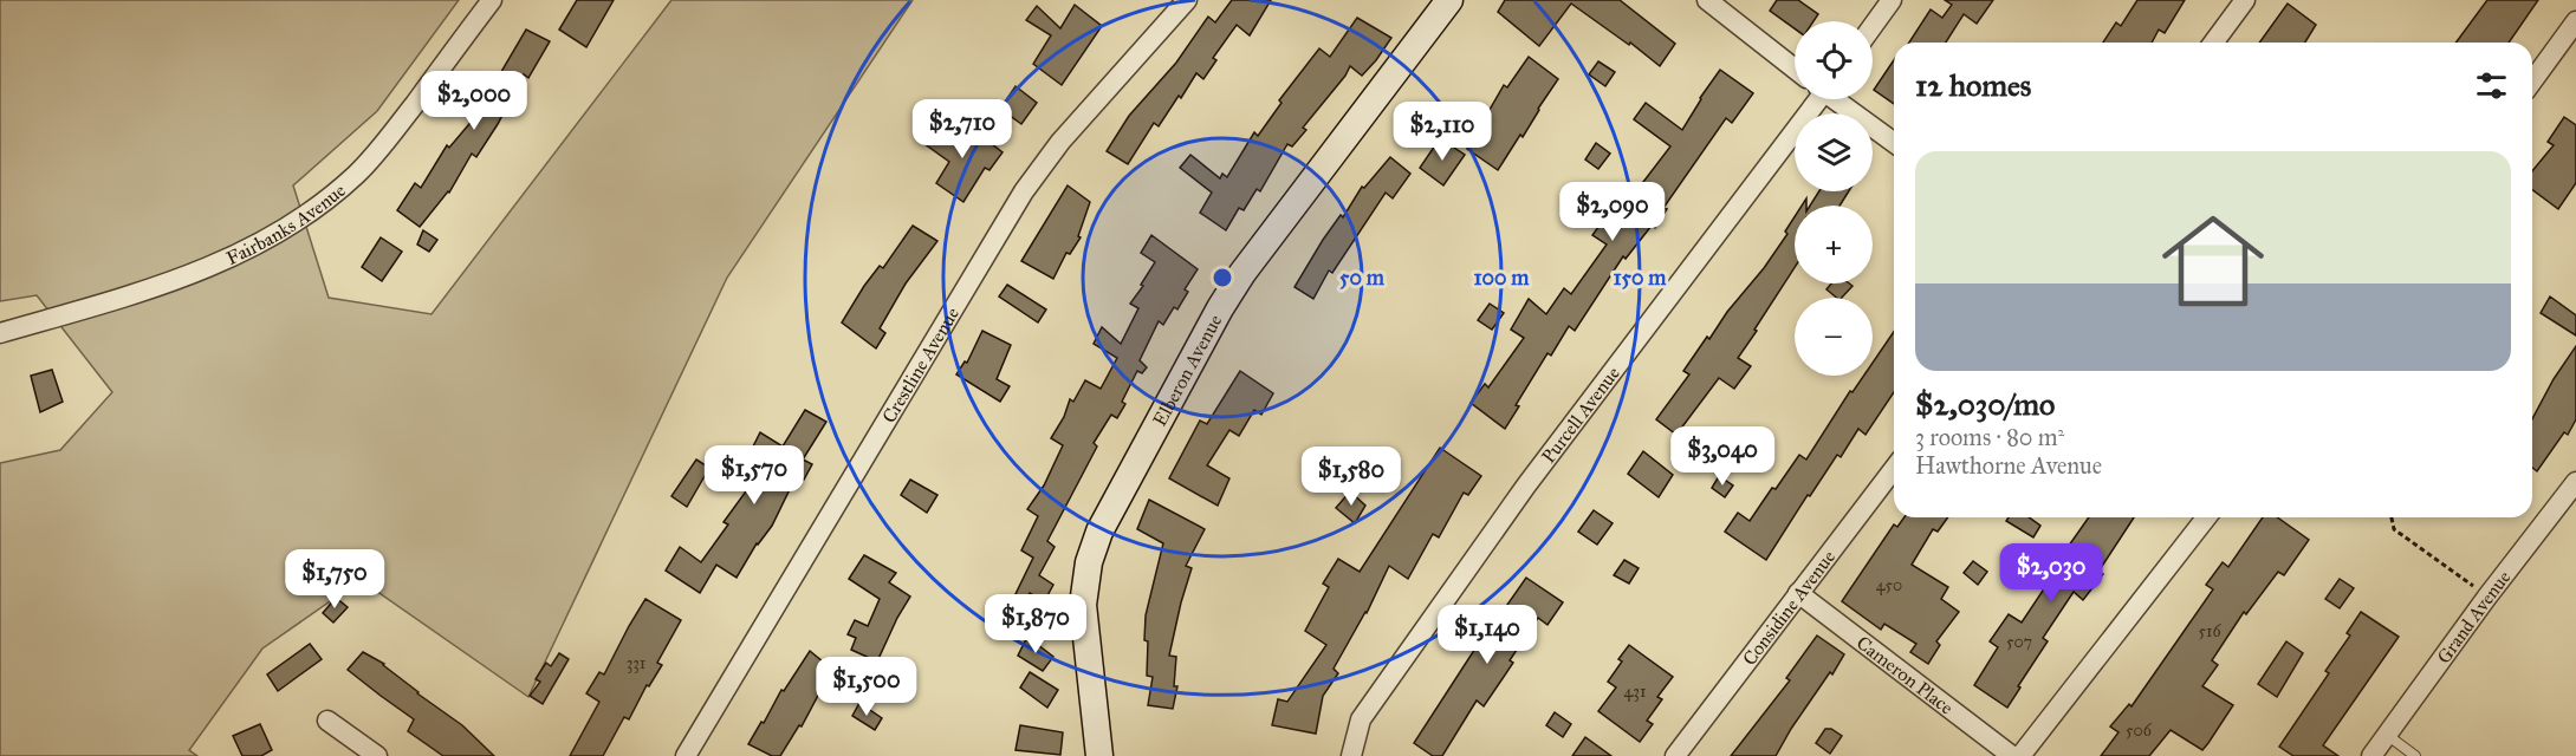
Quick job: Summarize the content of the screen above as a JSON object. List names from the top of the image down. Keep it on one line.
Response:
{"streets":{"street":["Fairbanks Avenue","Crestline Avenue","Elberon Avenue","Purcell Avenue","Considine Avenue","Grand Avenue","Cameron Place"]},"crossings":[["Considine Avenue","Cameron Place"]],"house_numbers":["450","516","507","331","431","506"],"page":{"map_buttons":["+","−"],"heading":"12 homes","price":["$2,000","$2,710","$2,110","$2,090","$3,040","$1,570","$1,580","$2,030","$1,750","$1,870","$1,140","$1,500"],"list":[{"name":"$2,030/mo","note":"3 rooms · 80 m² · Hawthorne Avenue"}]},"rings":["50 m","100 m","150 m"]}
